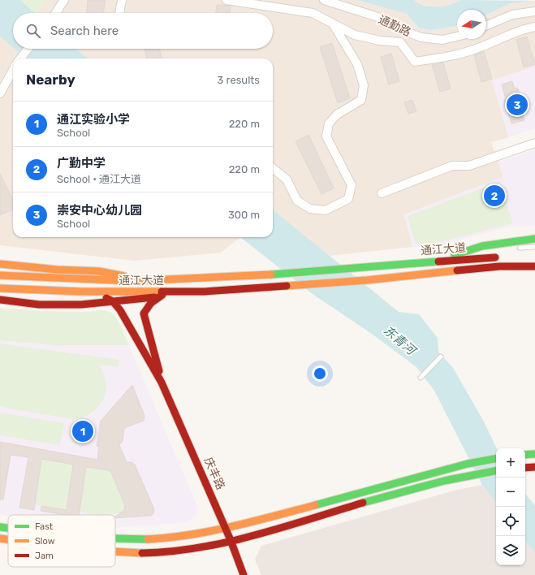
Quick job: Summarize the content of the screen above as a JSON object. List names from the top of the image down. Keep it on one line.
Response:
{"streets":{"main road":["通江大道","庆丰路"],"street":["通勤路"]},"water":["东青河"],"legend":["Fast","Slow","Jam"],"north":"left","page":{"search":"Search here","heading":["Nearby","3 results"],"pins":["3","2","1"],"list":[{"mark":"1","name":"通江实验小学","note":"School","value":"220 m"},{"mark":"2","name":"广勤中学","note":"School · 通江大道","value":"220 m"},{"mark":"3","name":"崇安中心幼儿园","note":"School","value":"300 m"}],"map_buttons":["+","−"]}}
